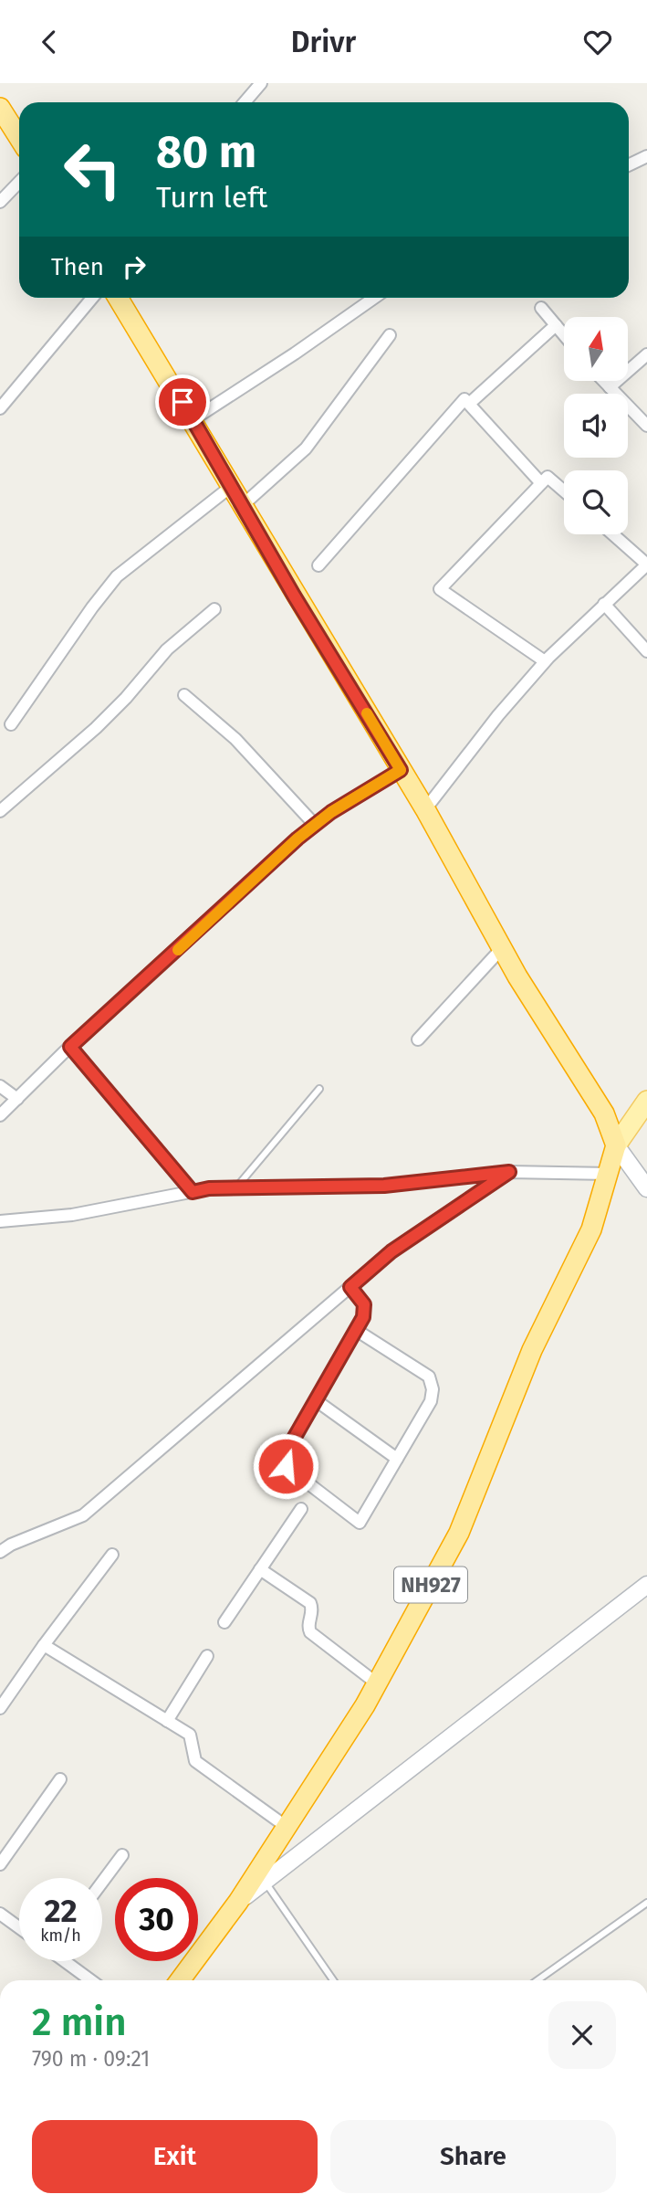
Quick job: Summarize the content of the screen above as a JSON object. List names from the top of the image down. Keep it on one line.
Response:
{"streets":{"highway":["NH927"]},"north":"top","page":{"header":"Drivr","turn":["80 m","Turn left"],"then":"Then","speed":"22 km/h","limit":"30","heading":["2 min","790 m · 09:21"],"buttons":["Exit","Share"]}}
